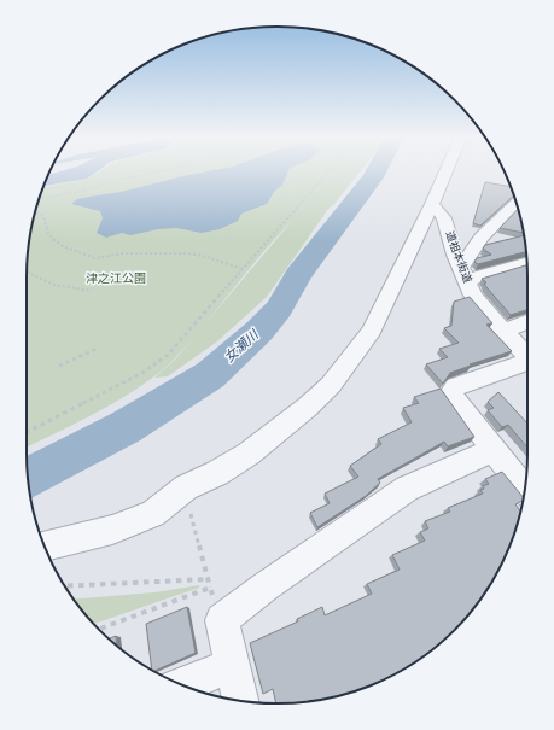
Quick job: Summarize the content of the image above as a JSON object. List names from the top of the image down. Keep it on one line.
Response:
{"streets":{"street":["道祖本街道"]},"water":["女瀬川"],"parks":["津之江公園"]}
